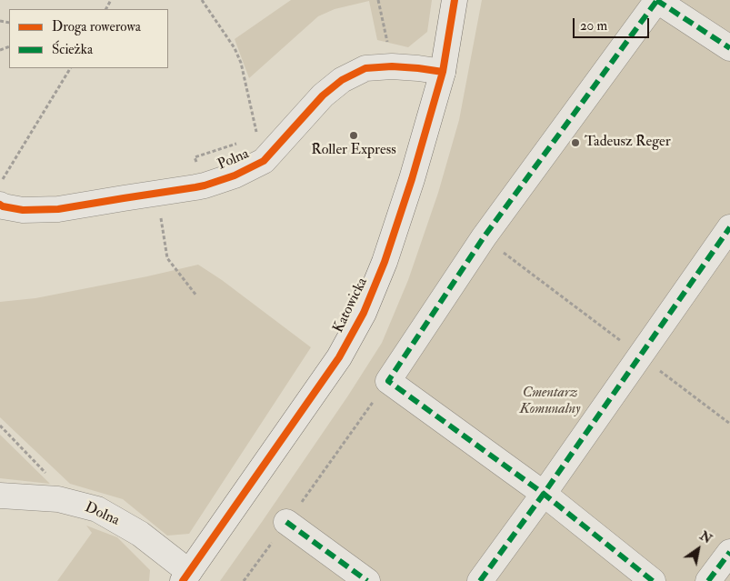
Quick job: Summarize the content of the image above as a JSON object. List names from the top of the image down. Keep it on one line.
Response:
{"streets":{"street":["Polna","Katowicka","Dolna"]},"crossings":[["Polna","Katowicka"],["Katowicka","Dolna"]],"parks":["Cmentarz Komunalny"],"places":["Roller Express","Tadeusz Reger"],"legend":["Droga rowerowa","Ścieżka"],"scale_bar":"20 m","north":"top right"}
